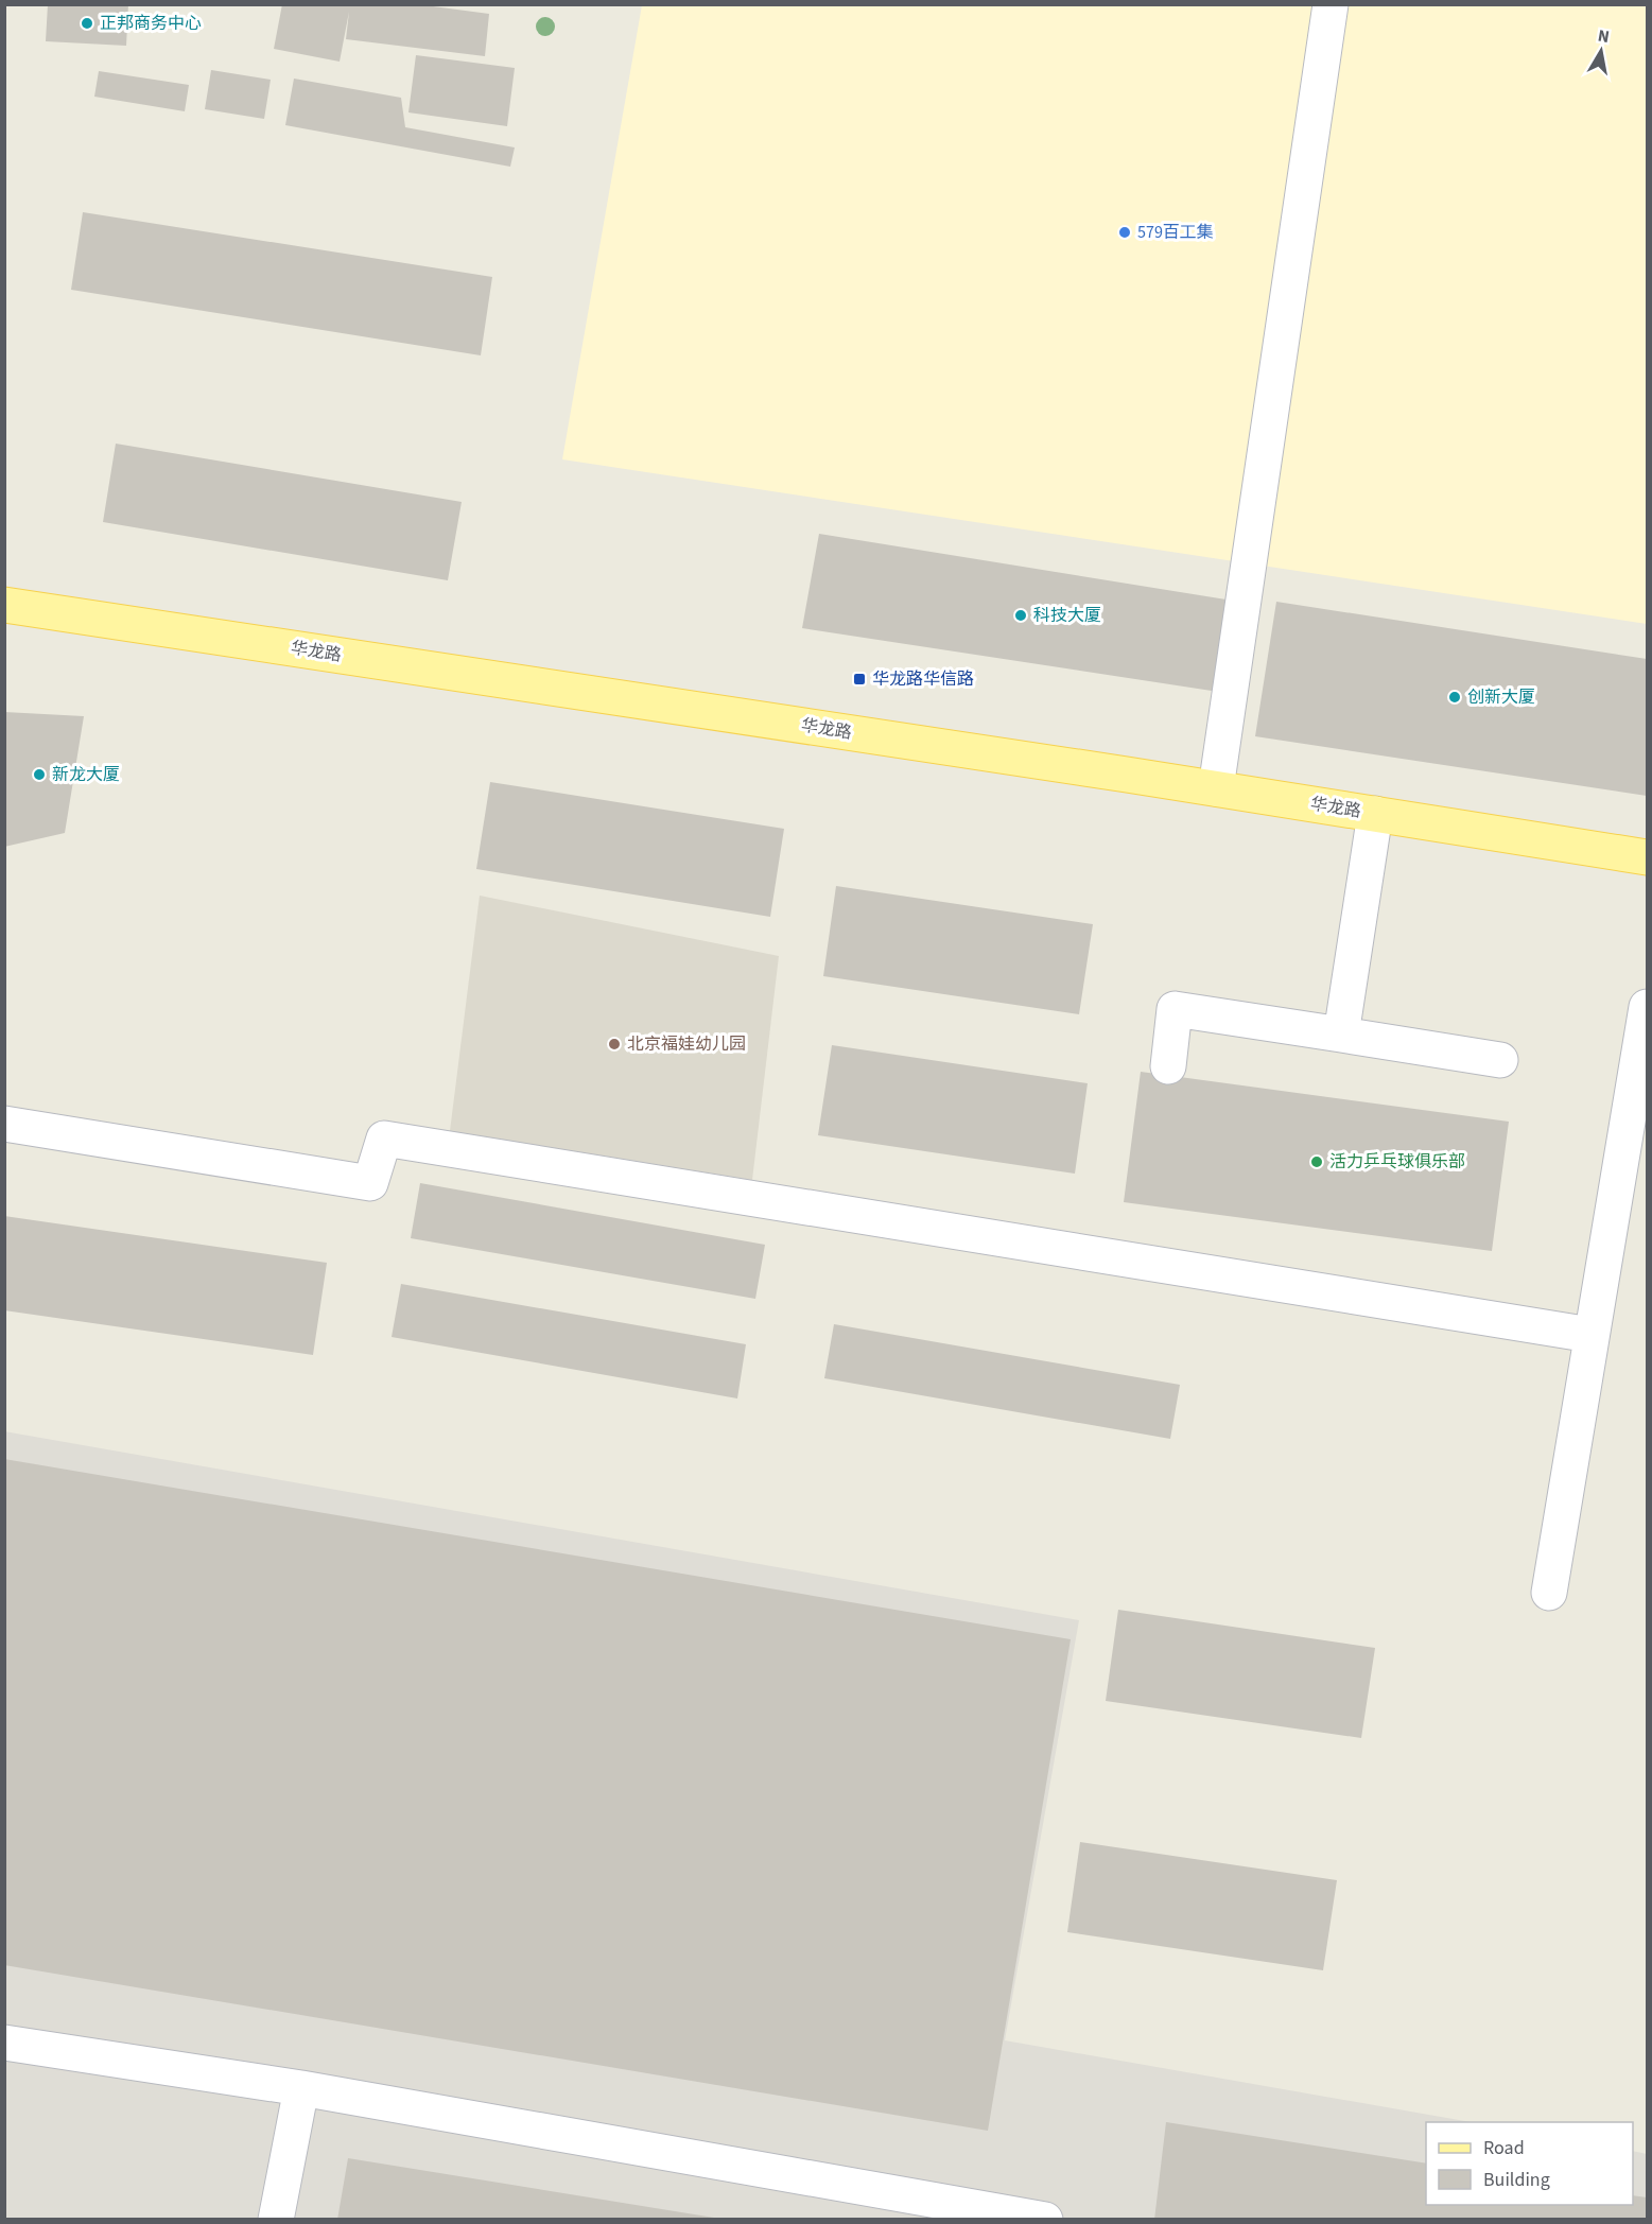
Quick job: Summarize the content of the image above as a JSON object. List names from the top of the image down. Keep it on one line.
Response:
{"streets":{"main road":["华龙路"]},"places":{"other":["正邦商务中心","579百工集","科技大厦","创新大厦","新龙大厦","北京福娃幼儿园","活力乒乓球俱乐部"],"transit":["华龙路华信路"]},"legend":["Road","Building"],"north":"top"}
